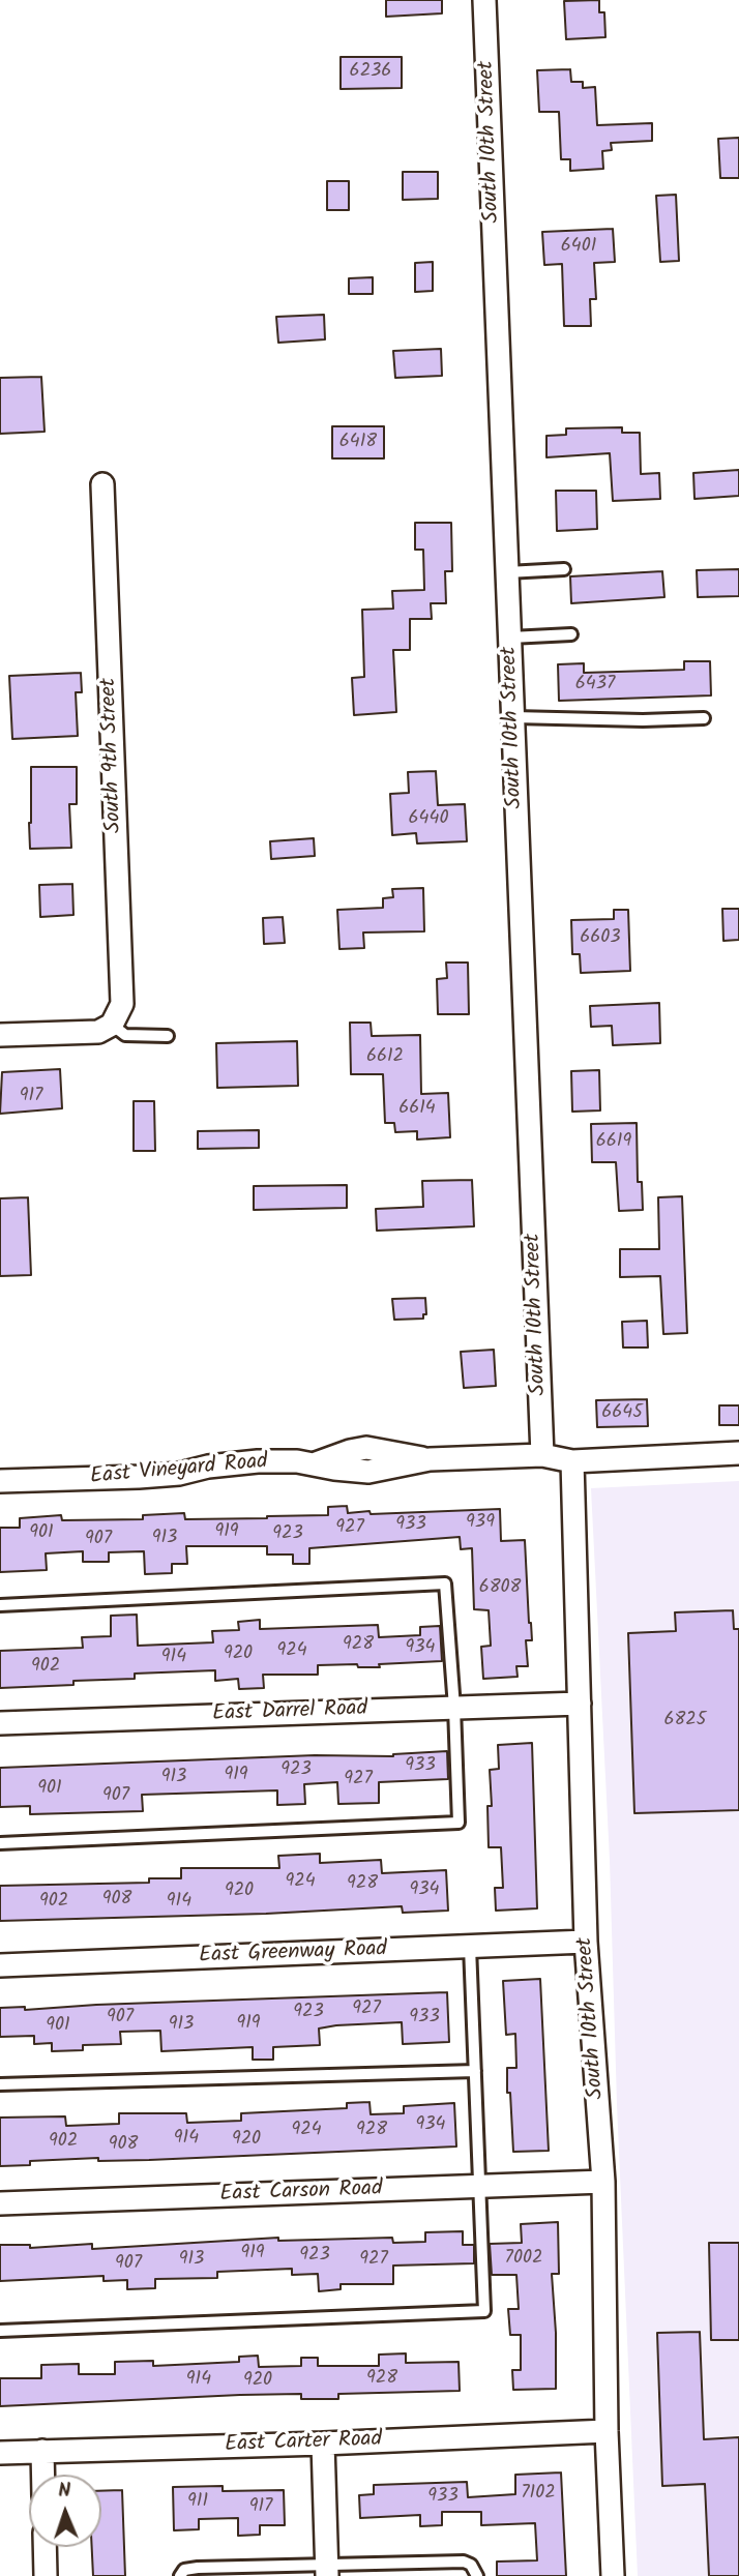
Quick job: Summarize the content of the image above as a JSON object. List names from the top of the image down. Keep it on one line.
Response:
{"streets":{"street":["South 10th Street","South 9th Street","East Vineyard Road","East Darrel Road","East Greenway Road","East Carson Road","East Carter Road"]},"crossings":[["South 10th Street","East Vineyard Road"],["South 10th Street","East Darrel Road"],["South 10th Street","East Greenway Road"],["South 10th Street","East Carson Road"],["South 10th Street","East Carter Road"]],"house_numbers":["6236","6401","6418","6437","6440","6603","6612","917","6614","6619","6645","939","933","927","919","901","923","913","907","6808","928","934","924","920","914","902","6825","933","923","919","913","927","901","907","924","928","934","920","908","902","914","927","923","907","933","919","913","901","934","924","928","914","920","902","908","919","923","7002","913","927","907","928","914","920","7102","933","911","917"],"north":"top"}
